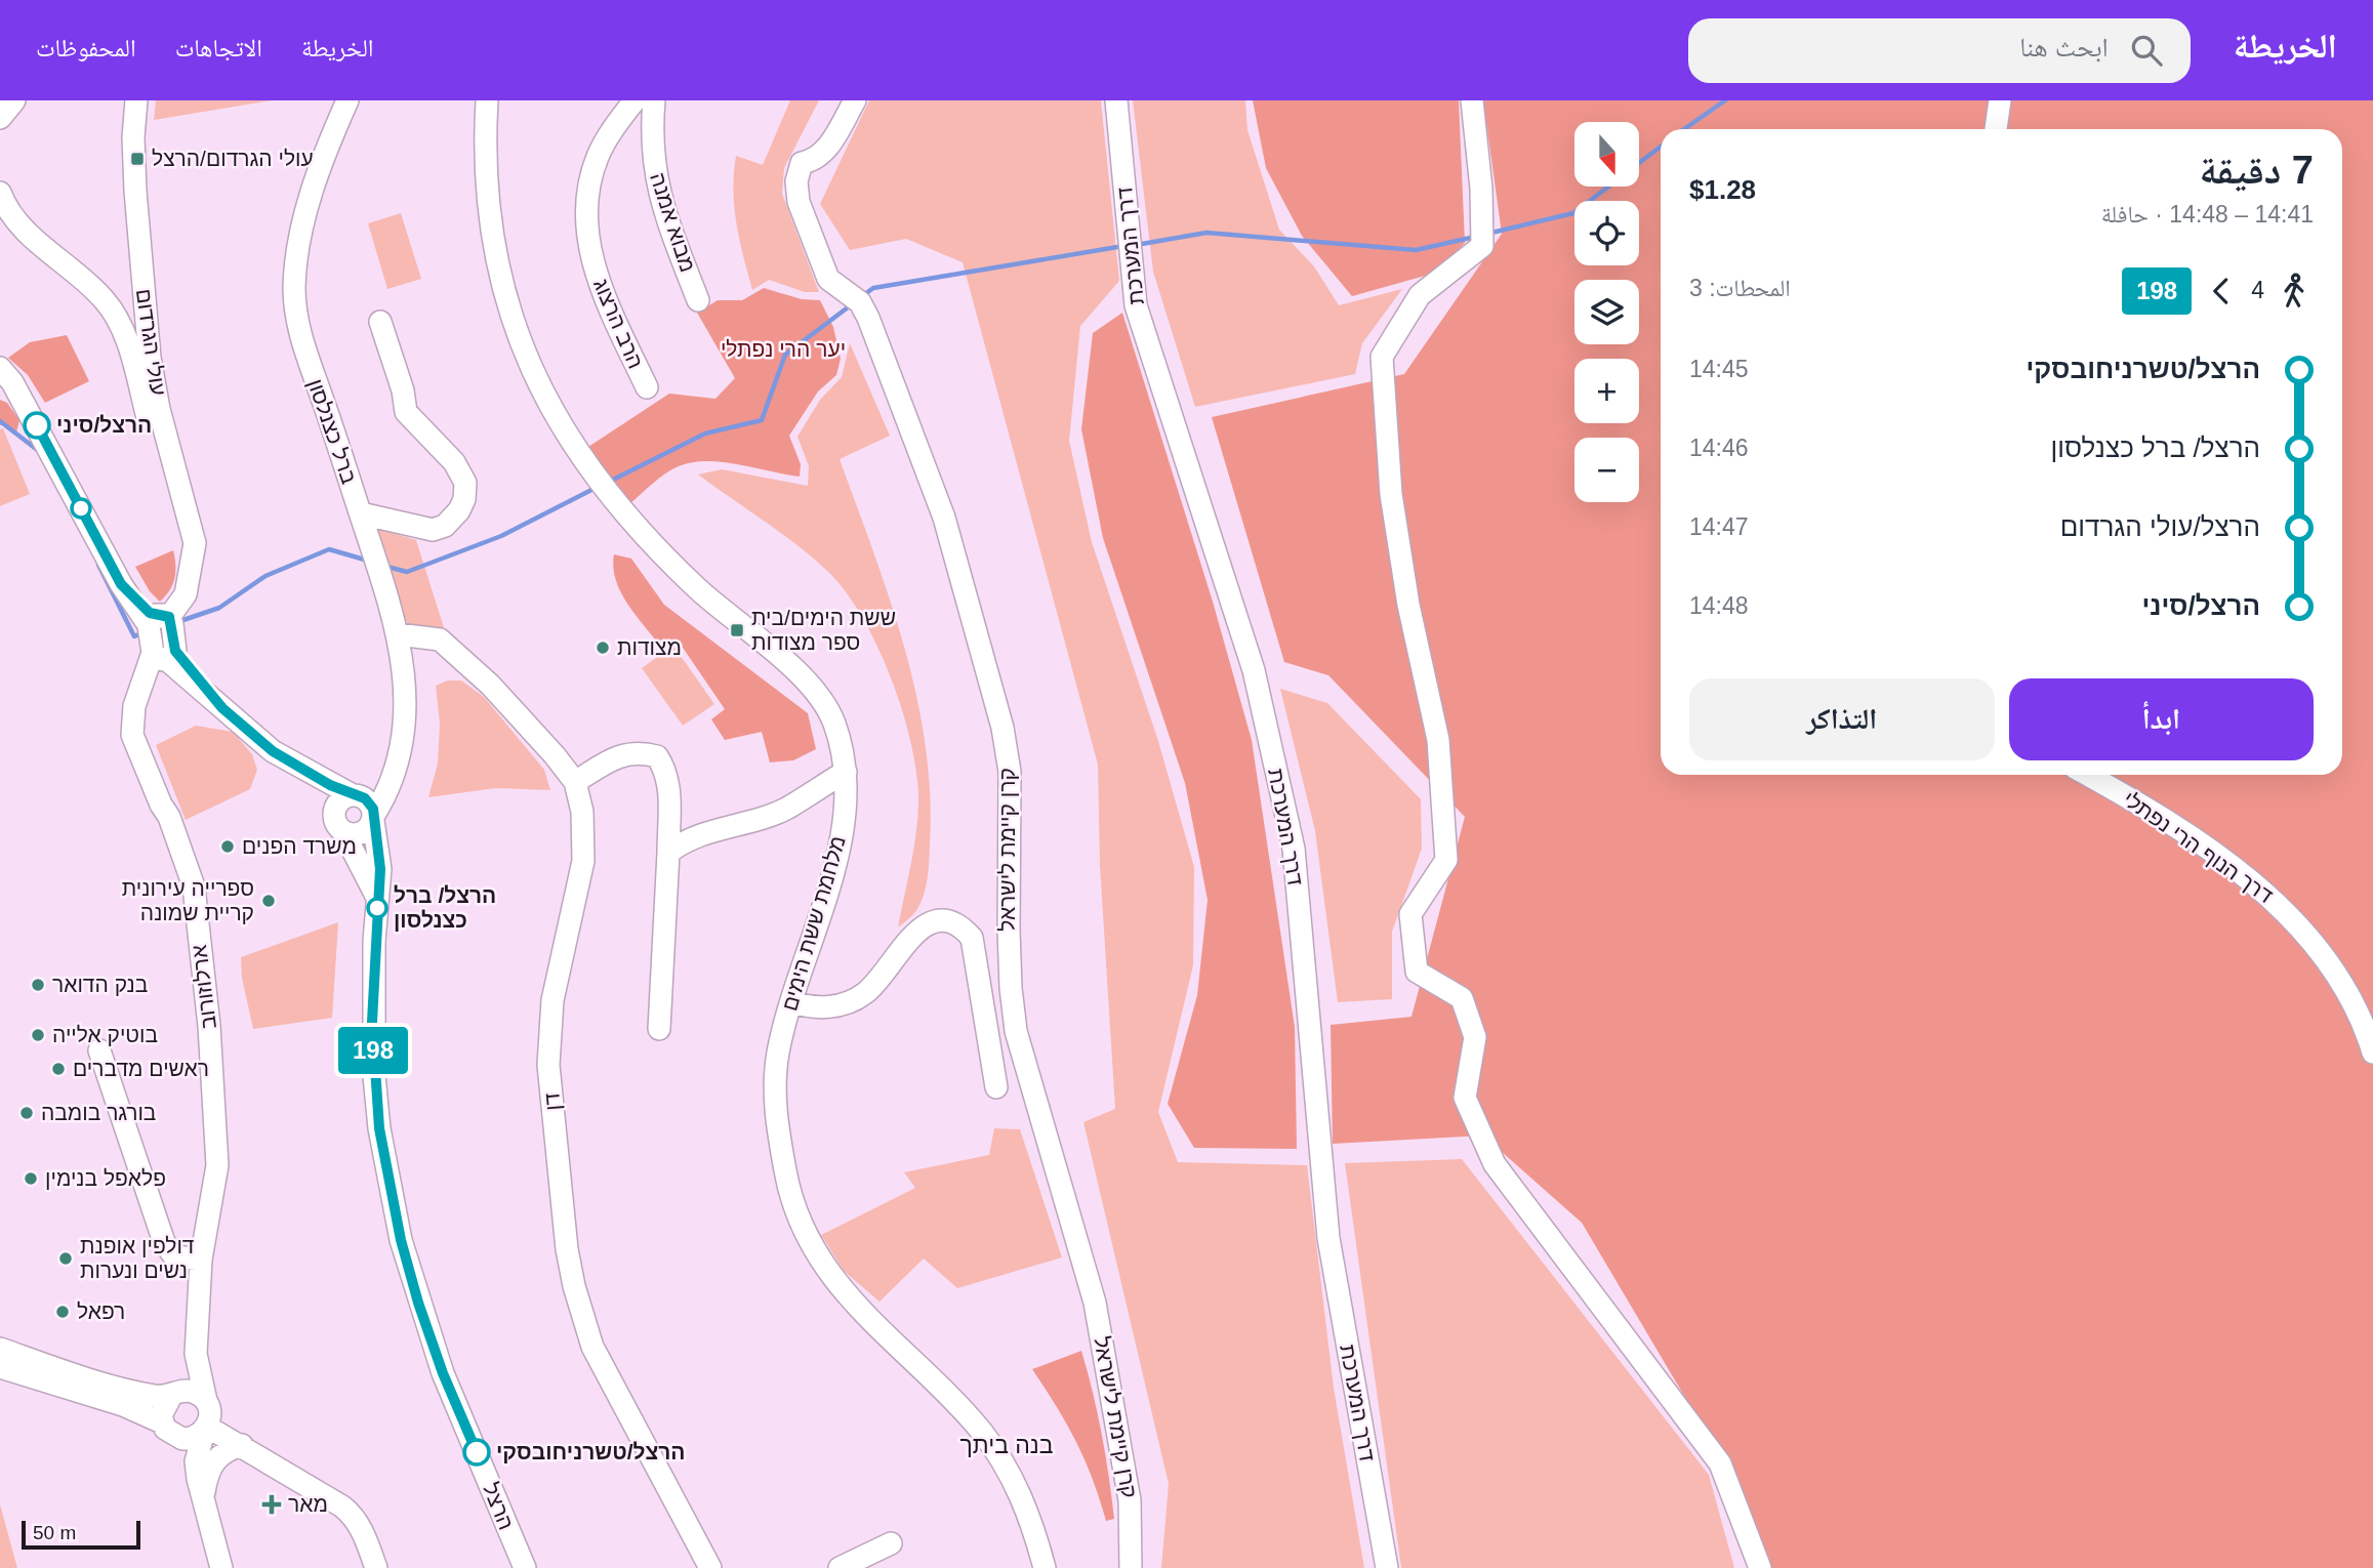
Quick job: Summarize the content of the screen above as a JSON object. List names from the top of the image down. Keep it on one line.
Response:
{"streets":{"street":["מבוא אמנה","דרך המערכת","הרב הרצוג","עולי הגרדום","ברל כצנלסון","דרך הנוף הרי נפתלי","קרן קיימת לישראל","מלחמת ששת הימים","ארלוזורוב","דן","הרצל"]},"crossings":[["ברל כצנלסון","דן"],["ברל כצנלסון","הרצל"],["ארלוזורוב","הרצל"]],"districts":["בנה ביתך"],"parks":["יער הרי נפתלי"],"places":{"transit":["עולי הגרדום/הרצל","ששת הימים/בית ספר מצודות"],"other":["הרצל/סיני","מצודות","משרד הפנים","ספרייה עירונית קריית שמונה","הרצל/ ברל כצנלסון","בנק הדואר","בוטיק אלייה","ראשים מדברים","בורגר בומבה","פלאפל בנימין","דולפין אופנת נשים ונערות","רפאל","הרצל/טשרניחובסקי"],"health":["מאר"]},"lines":["bus line 198"],"scale_bar":"50 m","north":"bottom","page":{"header":"الخريطة","search":"ابحث هنا","nav":["الخريطة","الاتجاهات","المحفوظات"],"on_map":"198","map_buttons":["+","−"],"heading":["7 دقيقة","14:41 – 14:48 · حافلة","$1.28"],"legs":["4","198","المحطات: 3"],"list":[{"name":"הרצל/טשרניחובסקי","value":"14:45"},{"name":"הרצל/ ברל כצנלסון","value":"14:46"},{"name":"הרצל/עולי הגרדום","value":"14:47"},{"name":"הרצל/סיני","value":"14:48"}],"buttons":["ابدأ","التذاكر"],"scale":"50 m"}}
